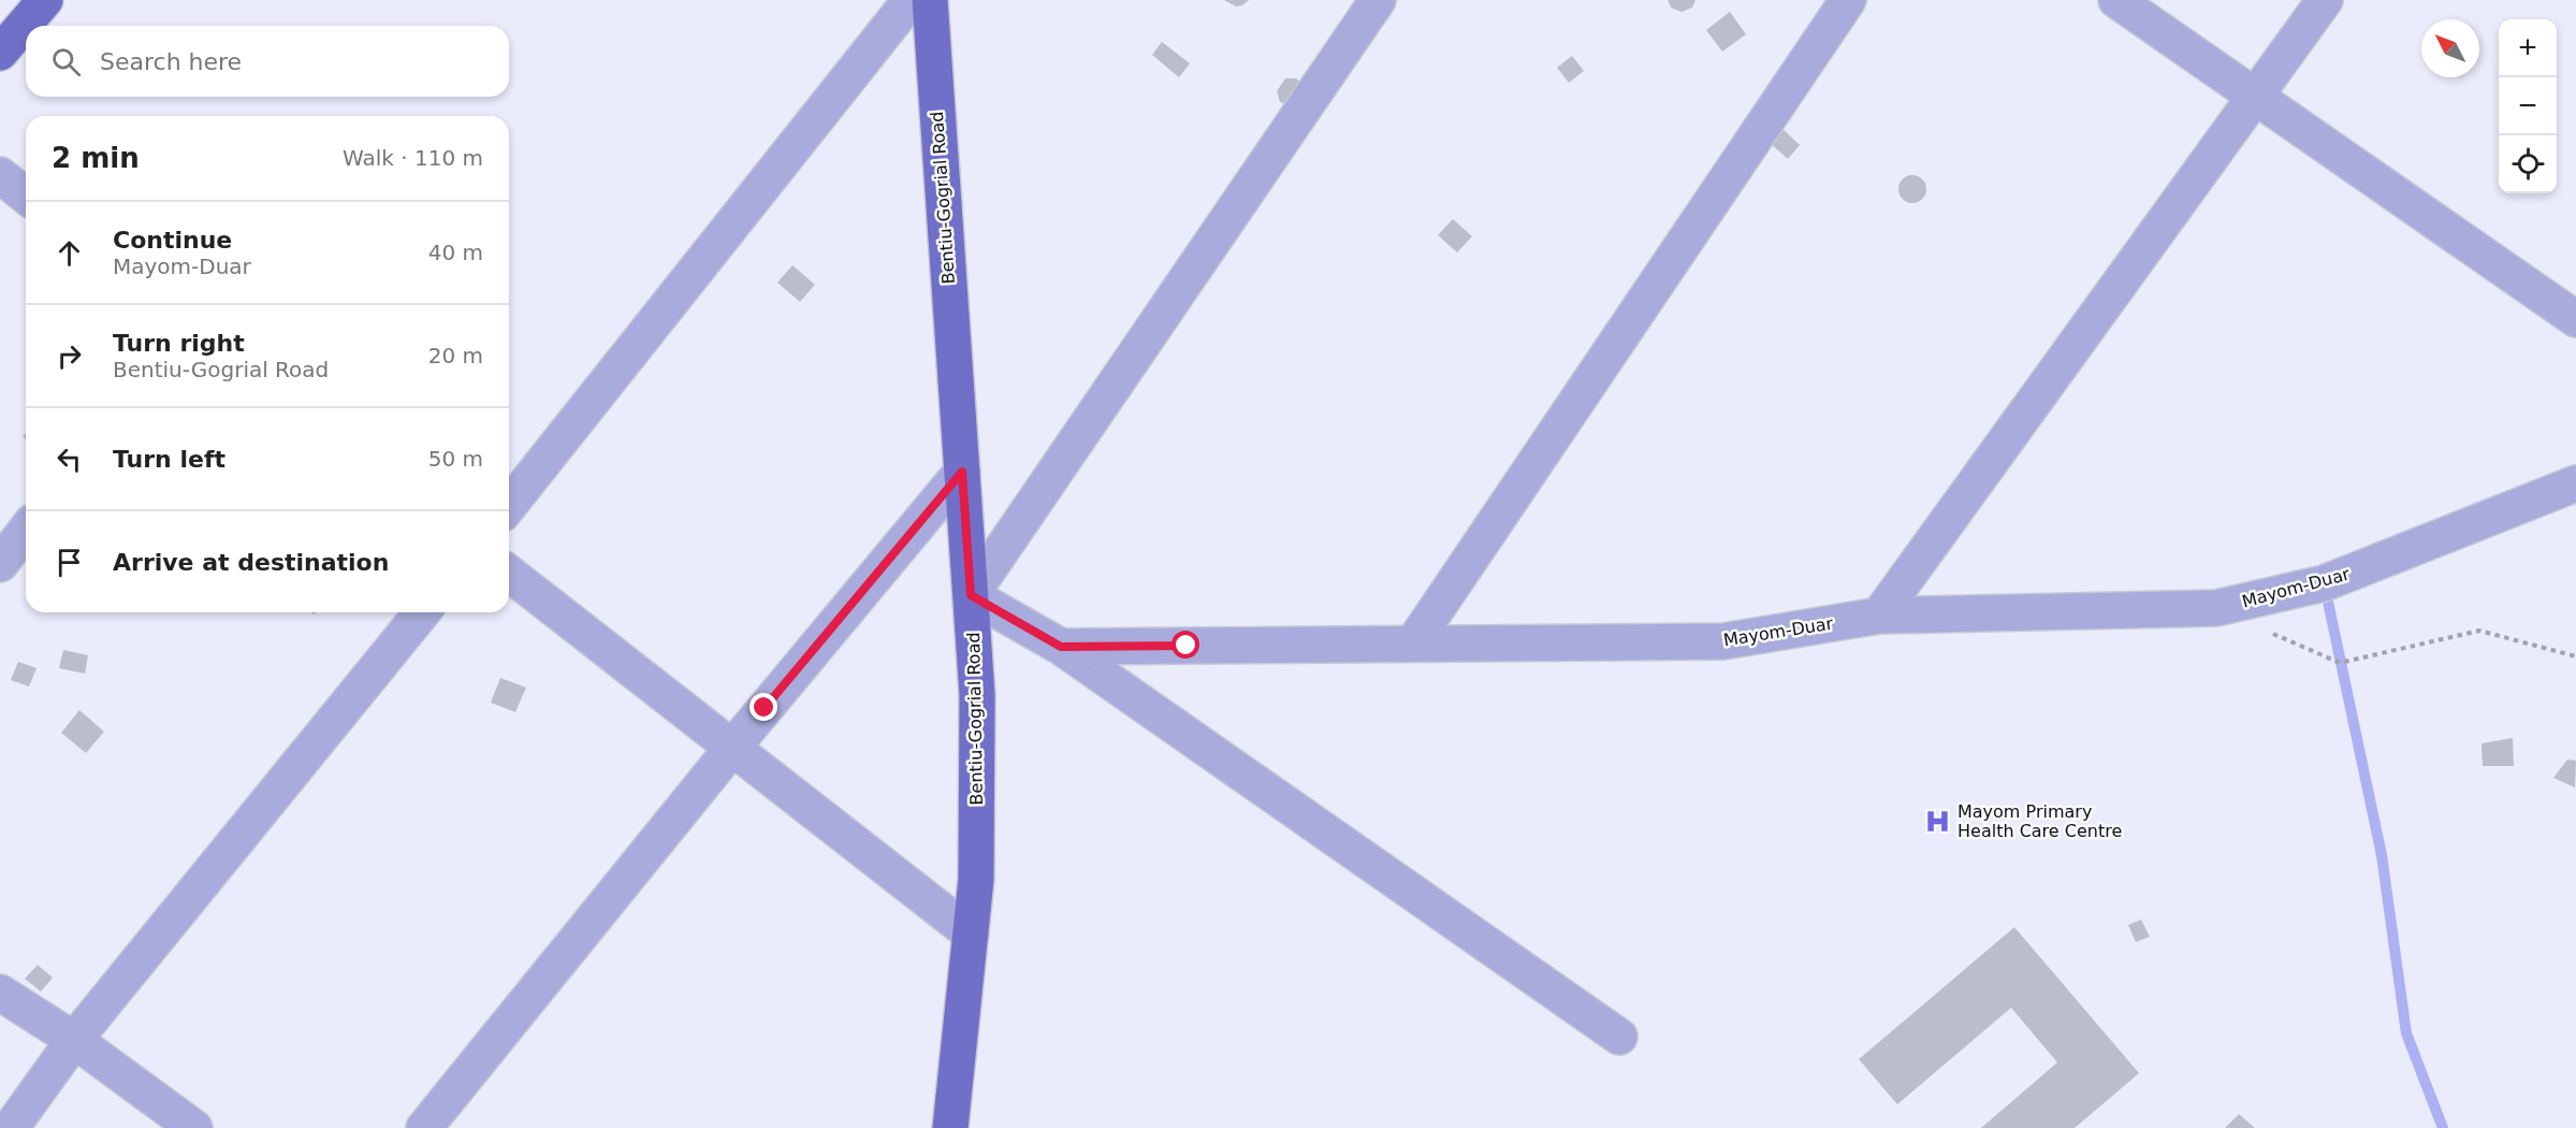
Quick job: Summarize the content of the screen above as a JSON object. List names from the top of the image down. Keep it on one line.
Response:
{"streets":{"main road":["Bentiu-Gogrial Road"],"street":["Mayom-Duar"]},"places":{"hospital":["Mayom Primary Health Care Centre"]},"north":"top left","page":{"map_buttons":["+","−"],"search":"Search here","heading":["2 min","Walk · 110 m"],"list":[["Continue","Mayom-Duar","40 m"],["Turn right","Bentiu-Gogrial Road","20 m"],["Turn left","50 m"],"Arrive at destination"]}}
